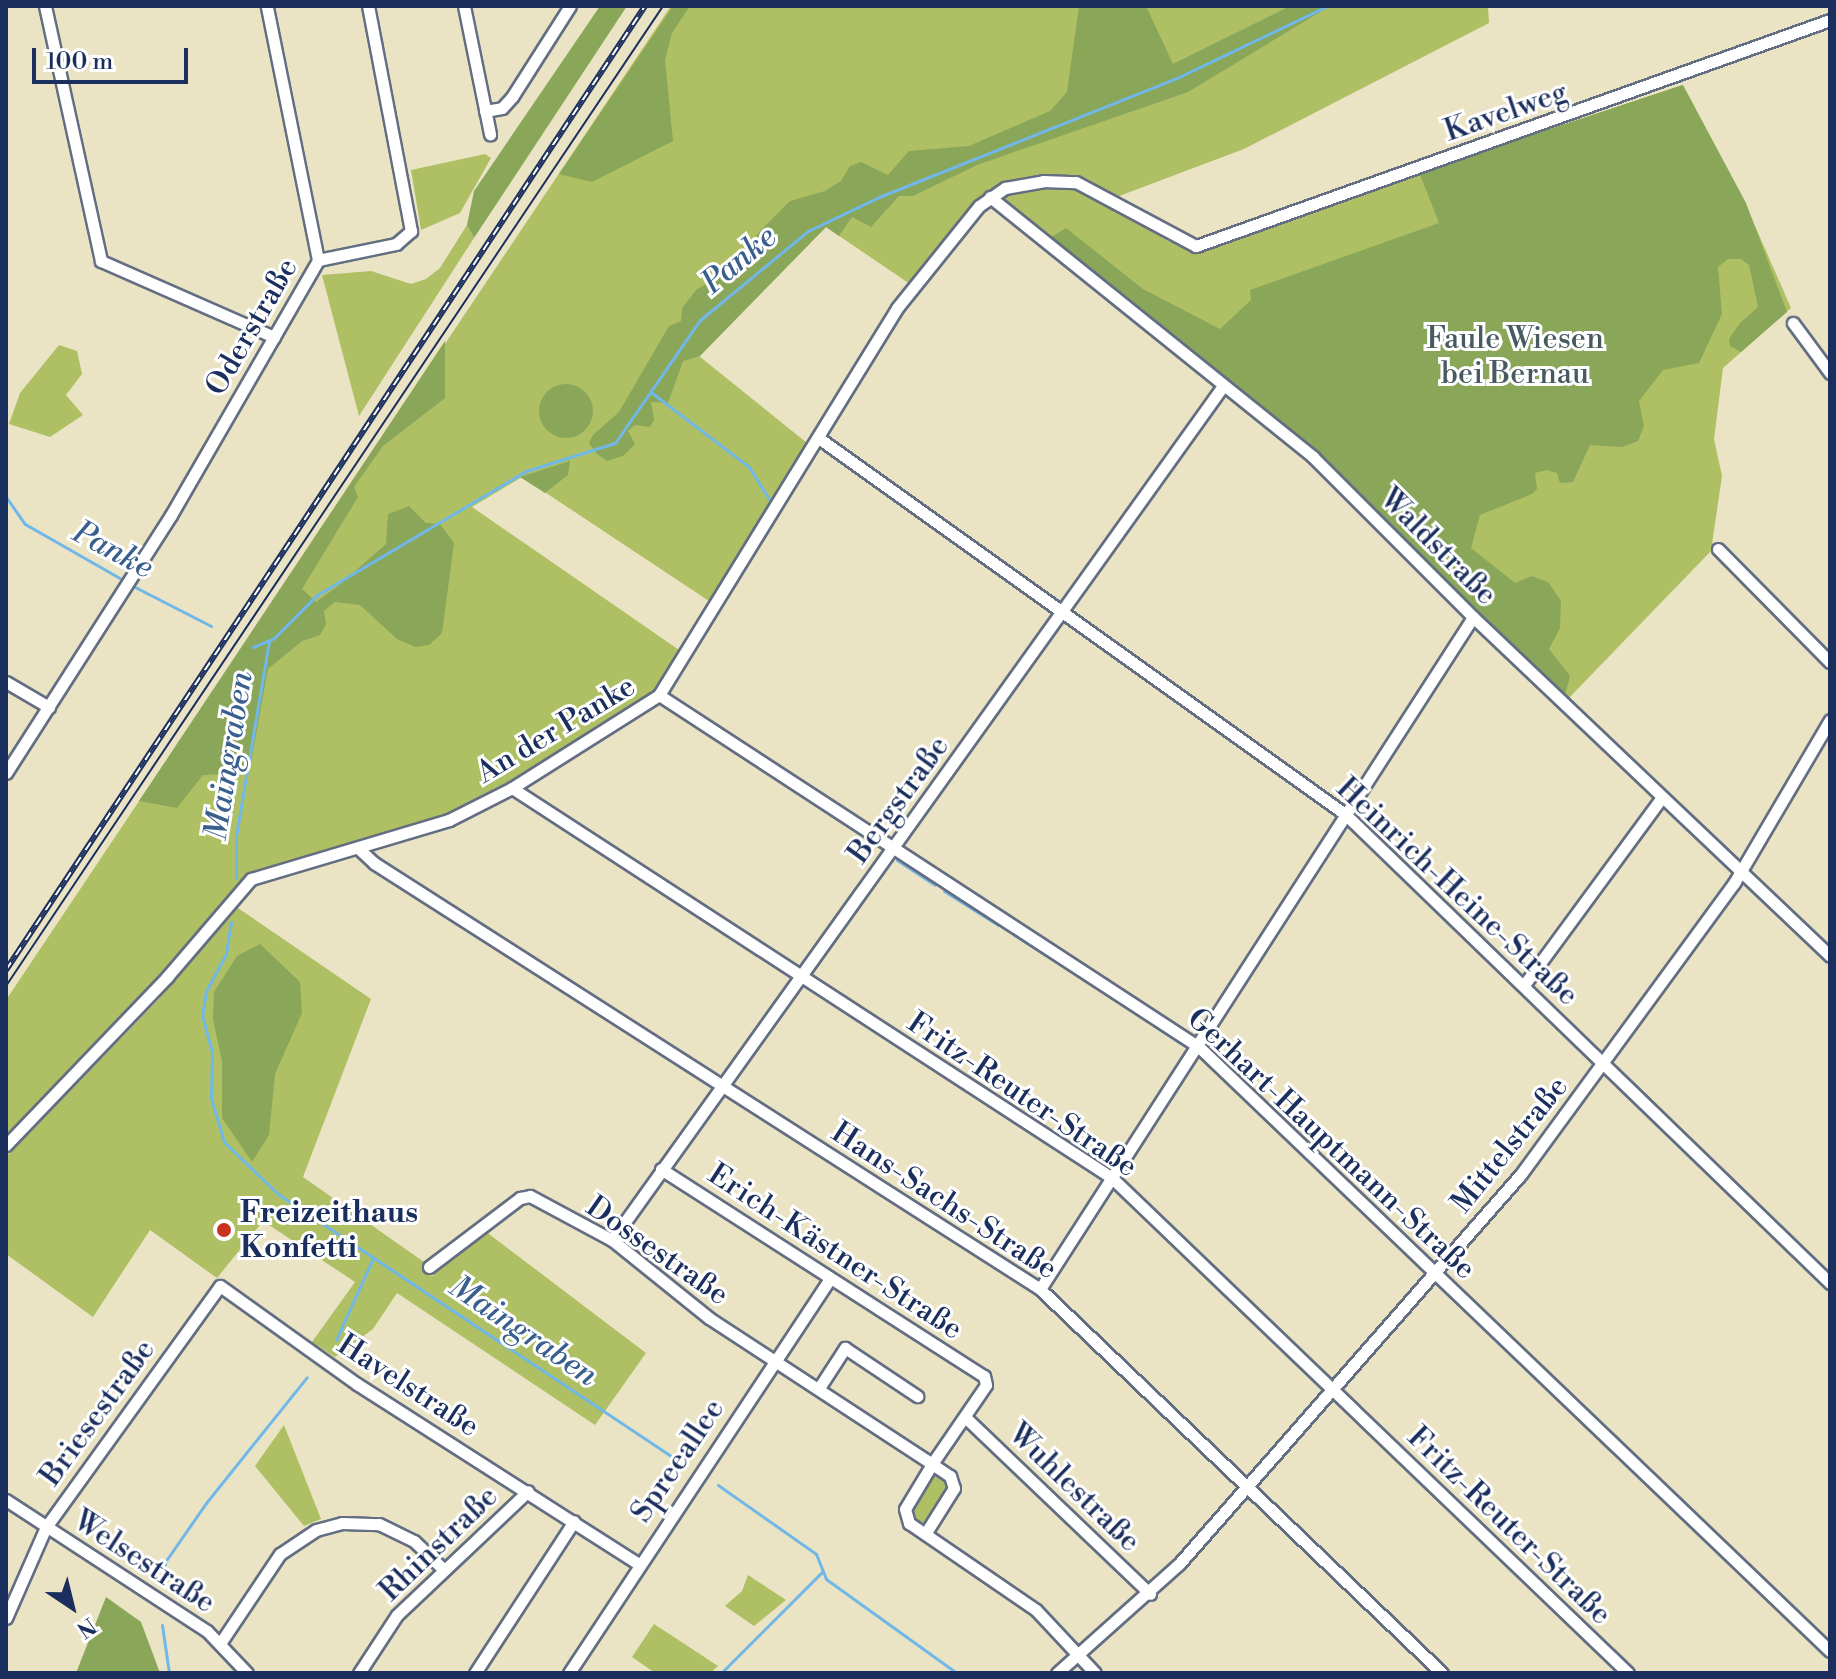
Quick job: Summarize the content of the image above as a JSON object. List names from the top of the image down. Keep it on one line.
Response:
{"streets":{"street":["Kavelweg","Oderstraße","Waldstraße","An der Panke","Bergstraße","Heinrich-Heine-Straße","Fritz-Reuter-Straße","Gerhart-Hauptmann-Straße","Mittelstraße","Hans-Sachs-Straße","Dossestraße","Erich-Kästner-Straße","Havelstraße","Briesestraße","Spreeallee","Wuhlestraße","Rhinstraße","Welsestraße"]},"crossings":[["Kavelweg","Waldstraße"],["Kavelweg","An der Panke"],["Waldstraße","An der Panke"],["Waldstraße","Bergstraße"],["Waldstraße","Mittelstraße"],["An der Panke","Heinrich-Heine-Straße"],["An der Panke","Fritz-Reuter-Straße"],["An der Panke","Gerhart-Hauptmann-Straße"],["An der Panke","Hans-Sachs-Straße"],["Bergstraße","Heinrich-Heine-Straße"],["Bergstraße","Fritz-Reuter-Straße"],["Bergstraße","Gerhart-Hauptmann-Straße"],["Bergstraße","Hans-Sachs-Straße"],["Bergstraße","Dossestraße"],["Bergstraße","Erich-Kästner-Straße"],["Heinrich-Heine-Straße","Mittelstraße"],["Fritz-Reuter-Straße","Mittelstraße"],["Gerhart-Hauptmann-Straße","Mittelstraße"],["Mittelstraße","Hans-Sachs-Straße"],["Mittelstraße","Wuhlestraße"],["Dossestraße","Spreeallee"],["Erich-Kästner-Straße","Spreeallee"],["Erich-Kästner-Straße","Wuhlestraße"],["Havelstraße","Briesestraße"],["Havelstraße","Spreeallee"],["Havelstraße","Rhinstraße"],["Briesestraße","Welsestraße"]],"water":["Panke","Maingraben"],"parks":["Faule Wiesen bei Bernau"],"places":["Freizeithaus Konfetti"],"scale_bar":"100 m","north":"bottom right"}
